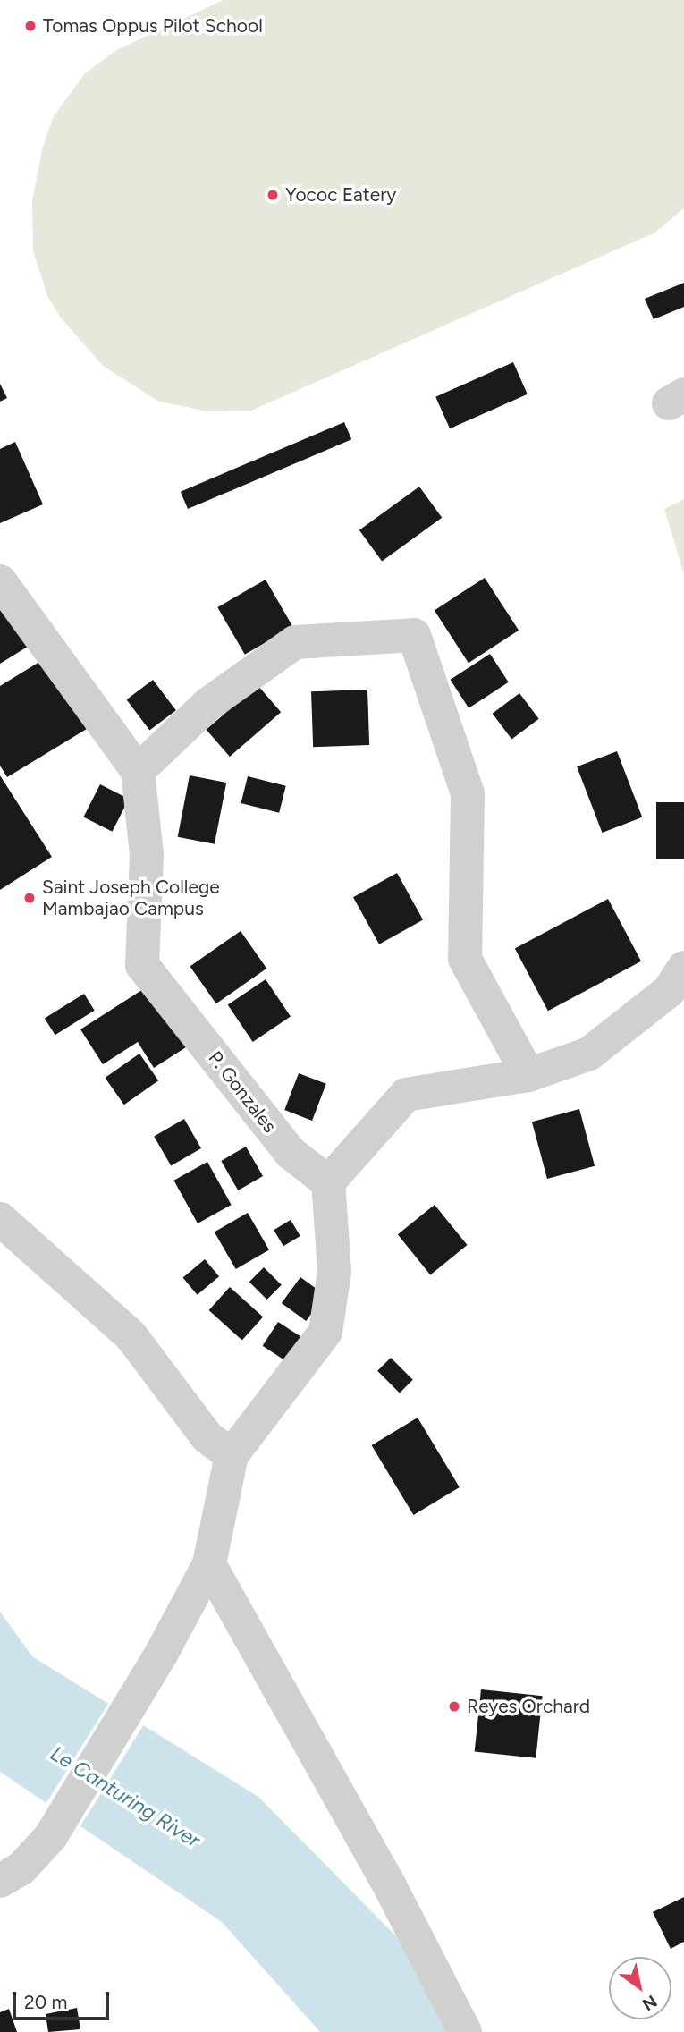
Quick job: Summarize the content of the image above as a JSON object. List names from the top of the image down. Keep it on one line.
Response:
{"streets":{"street":["P. Gonzales"]},"water":["Le Canturing River"],"places":["Tomas Oppus Pilot School","Yococ Eatery","Saint Joseph College Mambajao Campus","Reyes Orchard"],"scale_bar":"20 m","north":"bottom right"}
